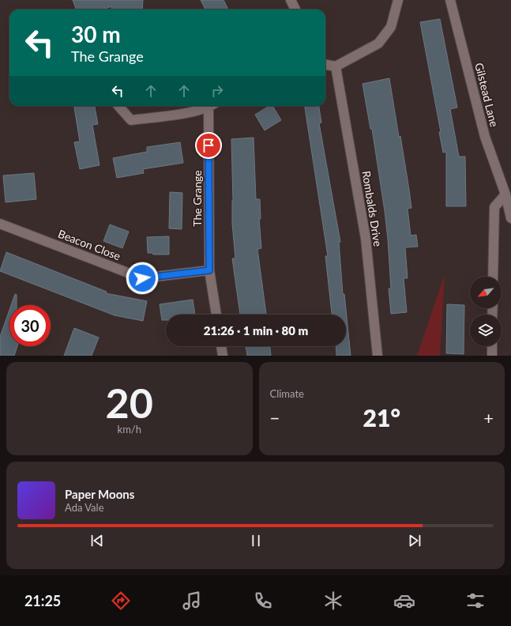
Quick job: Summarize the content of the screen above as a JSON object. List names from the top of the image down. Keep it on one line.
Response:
{"streets":{"street":["Gilstead Lane","The Grange","Rombalds Drive","Beacon Close"]},"crossings":[["The Grange","Beacon Close"]],"north":"bottom left","page":{"turn":["30 m","The Grange"],"limit":"30","trip":"21:26 · 1 min · 80 m","tile":[["20","km/h"],"Climate"],"heat":["−","21°","+"],"song":["Paper Moons","Ada Vale"],"tabs":"21:25"}}
